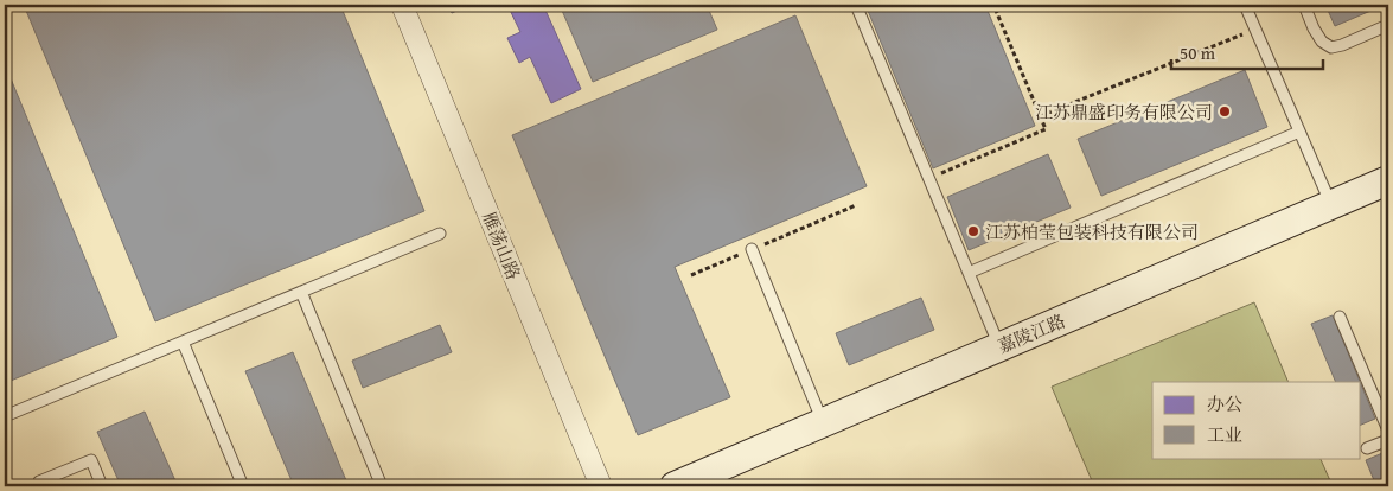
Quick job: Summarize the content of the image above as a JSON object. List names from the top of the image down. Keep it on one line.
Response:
{"streets":{"street":["雁荡山路","嘉陵江路"]},"places":["江苏鼎盛印务有限公司","江苏柏莹包装科技有限公司"],"legend":["办公","工业"],"scale_bar":"50 m"}
